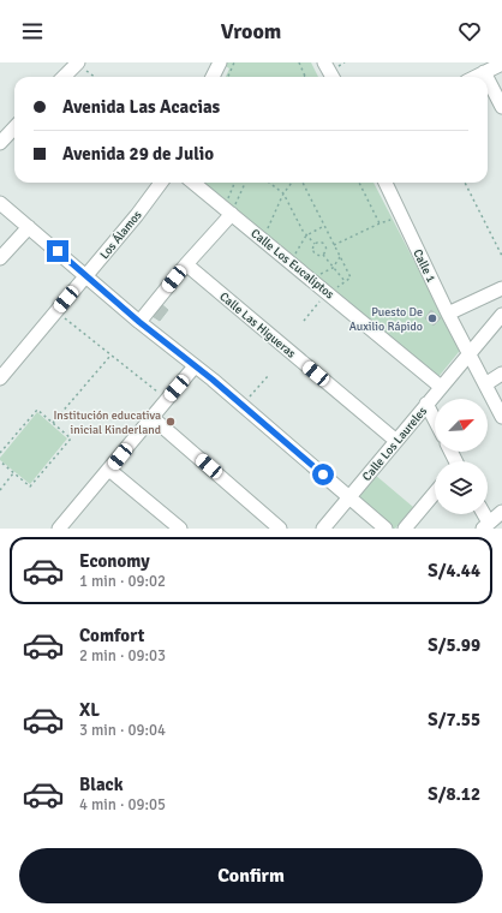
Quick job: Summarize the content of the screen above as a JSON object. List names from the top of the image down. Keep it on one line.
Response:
{"streets":{"street":["Los Álamos","Calle Los Eucaliptos","Calle 1","Calle Las Higueras","Calle Los Laureles"]},"crossings":[["Calle Los Eucaliptos","Calle Los Laureles"],["Calle 1","Calle Los Laureles"],["Calle Las Higueras","Calle Los Laureles"]],"places":["Puesto De Auxilio Rápido","Institución educativa inicial Kinderland"],"north":"top right","page":{"header":"Vroom","banner":["Avenida Las Acacias","Avenida 29 de Julio"],"list":[{"name":"Economy","note":"1 min · 09:02","value":"S/4.44"},{"name":"Comfort","note":"2 min · 09:03","value":"S/5.99"},{"name":"XL","note":"3 min · 09:04","value":"S/7.55"},{"name":"Black","note":"4 min · 09:05","value":"S/8.12"}],"buttons":"Confirm"}}
